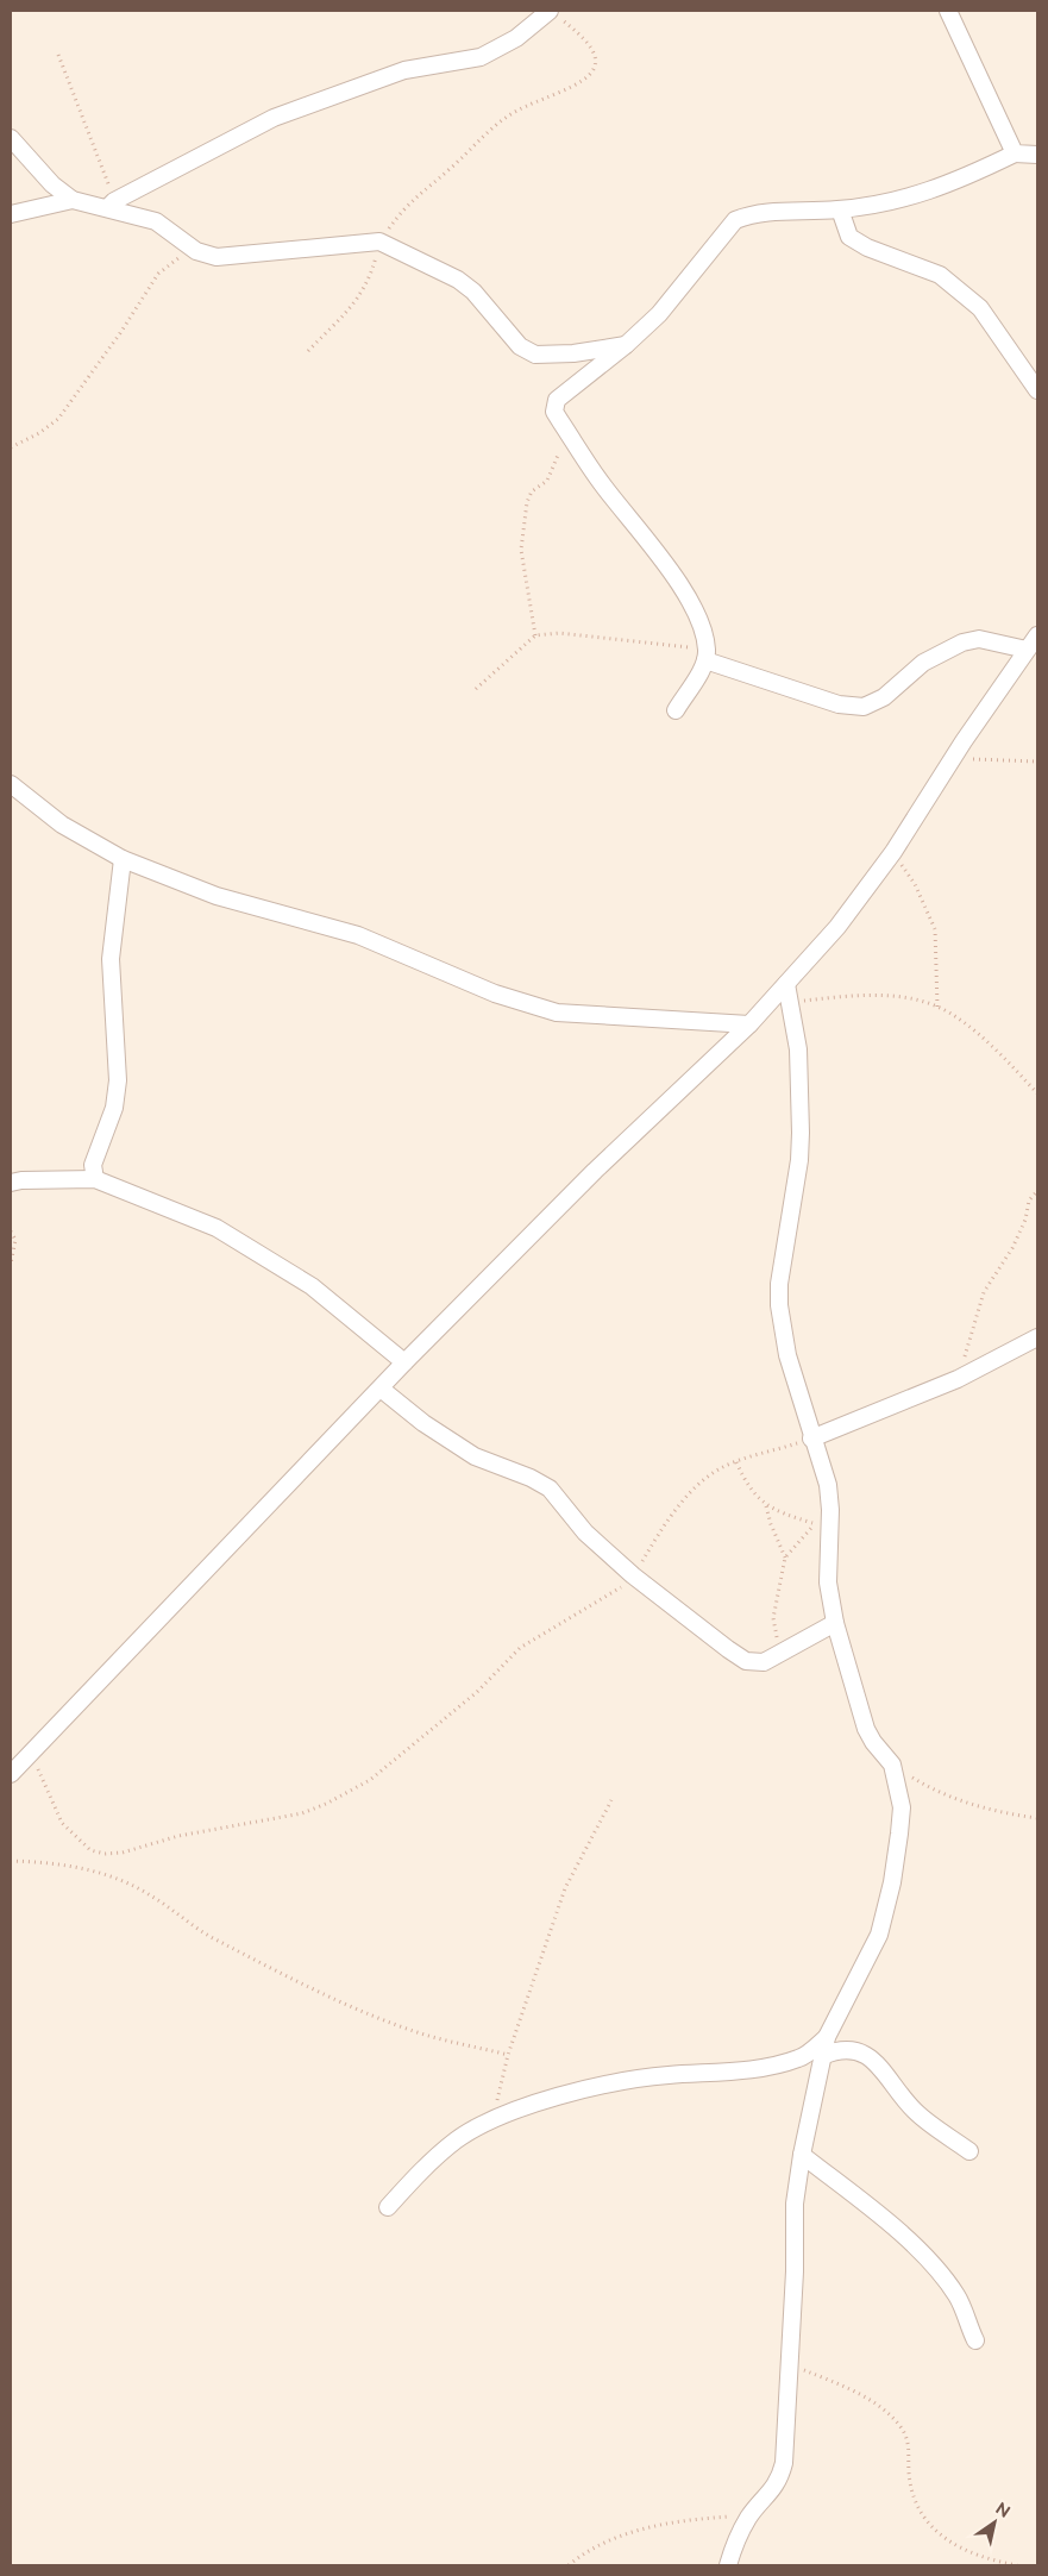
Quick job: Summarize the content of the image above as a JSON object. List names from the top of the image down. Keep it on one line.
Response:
{"north":"top right"}
